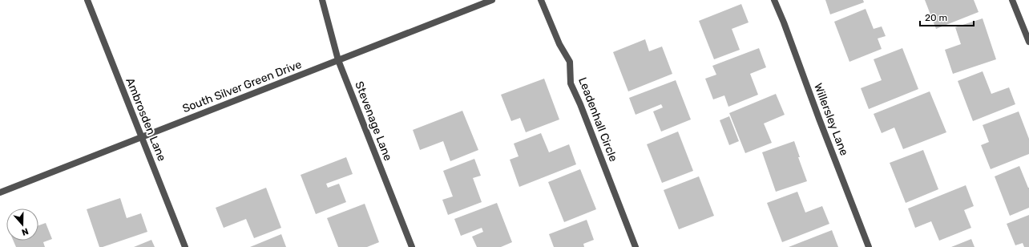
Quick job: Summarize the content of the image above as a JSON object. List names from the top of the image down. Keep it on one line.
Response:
{"streets":{"street":["South Silver Green Drive","Ambrosden Lane","Leadenhall Circle","Willersley Lane","Stevenage Lane"]},"crossings":[["South Silver Green Drive","Ambrosden Lane"],["South Silver Green Drive","Stevenage Lane"]],"scale_bar":"20 m","north":"bottom"}
